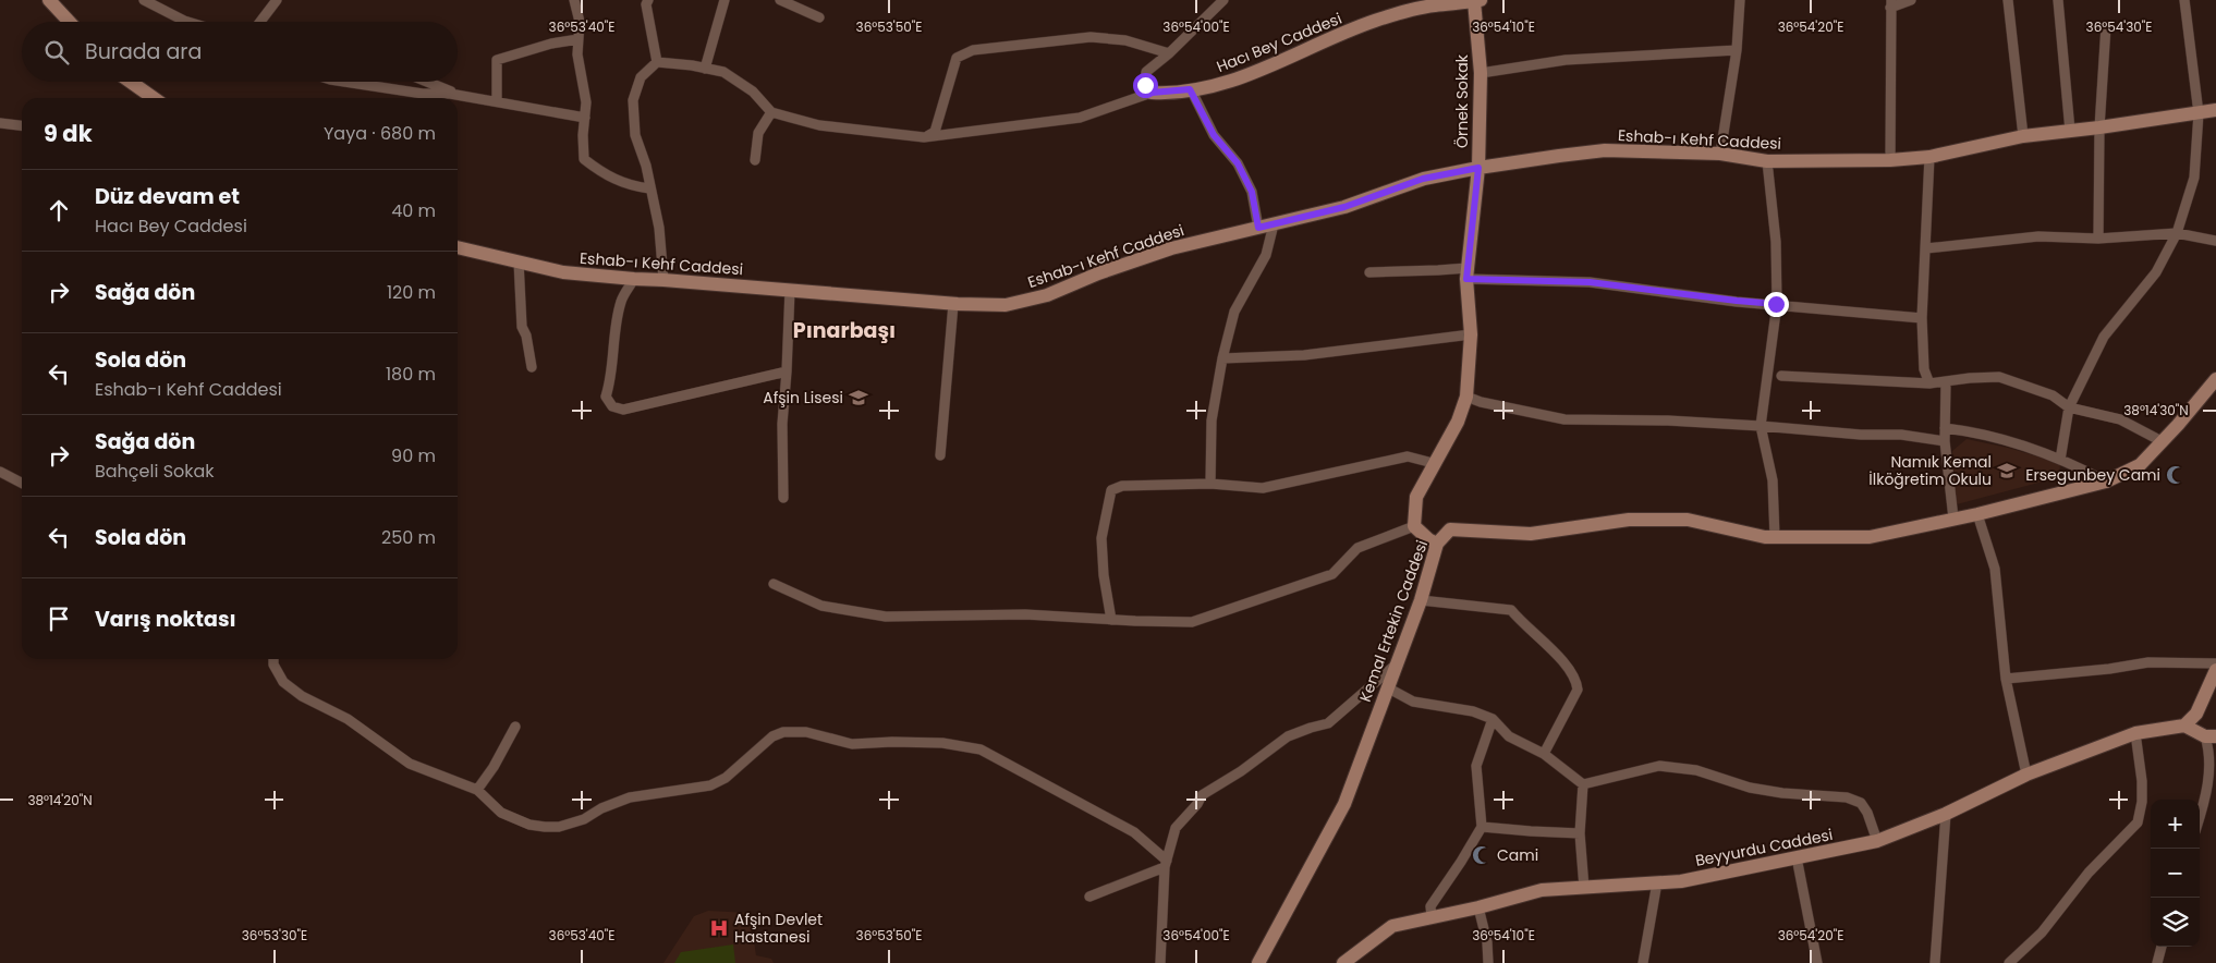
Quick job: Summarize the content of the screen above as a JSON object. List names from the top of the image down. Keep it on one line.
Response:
{"streets":{"street":["Hacı Bey Caddesi","Örnek Sokak","Eshab-ı Kehf Caddesi","Kemal Ertekin Caddesi","Beyyurdu Caddesi"]},"crossings":[["Hacı Bey Caddesi","Örnek Sokak"],["Örnek Sokak","Eshab-ı Kehf Caddesi"]],"districts":["Pınarbaşı"],"places":{"school or university":["Afşin Lisesi","Namık Kemal İlköğretim Okulu"],"mosque":["Ersegunbey Cami","Cami"],"hospital":["Afşin Devlet Hastanesi"]},"page":{"search":"Burada ara","heading":["9 dk","Yaya · 680 m"],"list":[["Düz devam et","Hacı Bey Caddesi","40 m"],["Sağa dön","120 m"],["Sola dön","Eshab-ı Kehf Caddesi","180 m"],["Sağa dön","Bahçeli Sokak","90 m"],["Sola dön","250 m"],"Varış noktası"],"map_buttons":["+","−"]},"coordinates":["36°53'40\"E","36°53'50\"E","36°54'00\"E","36°54'10\"E","36°54'20\"E","36°54'30\"E","38°14'30\"N","38°14'20\"N","36°53'30\"E"]}
